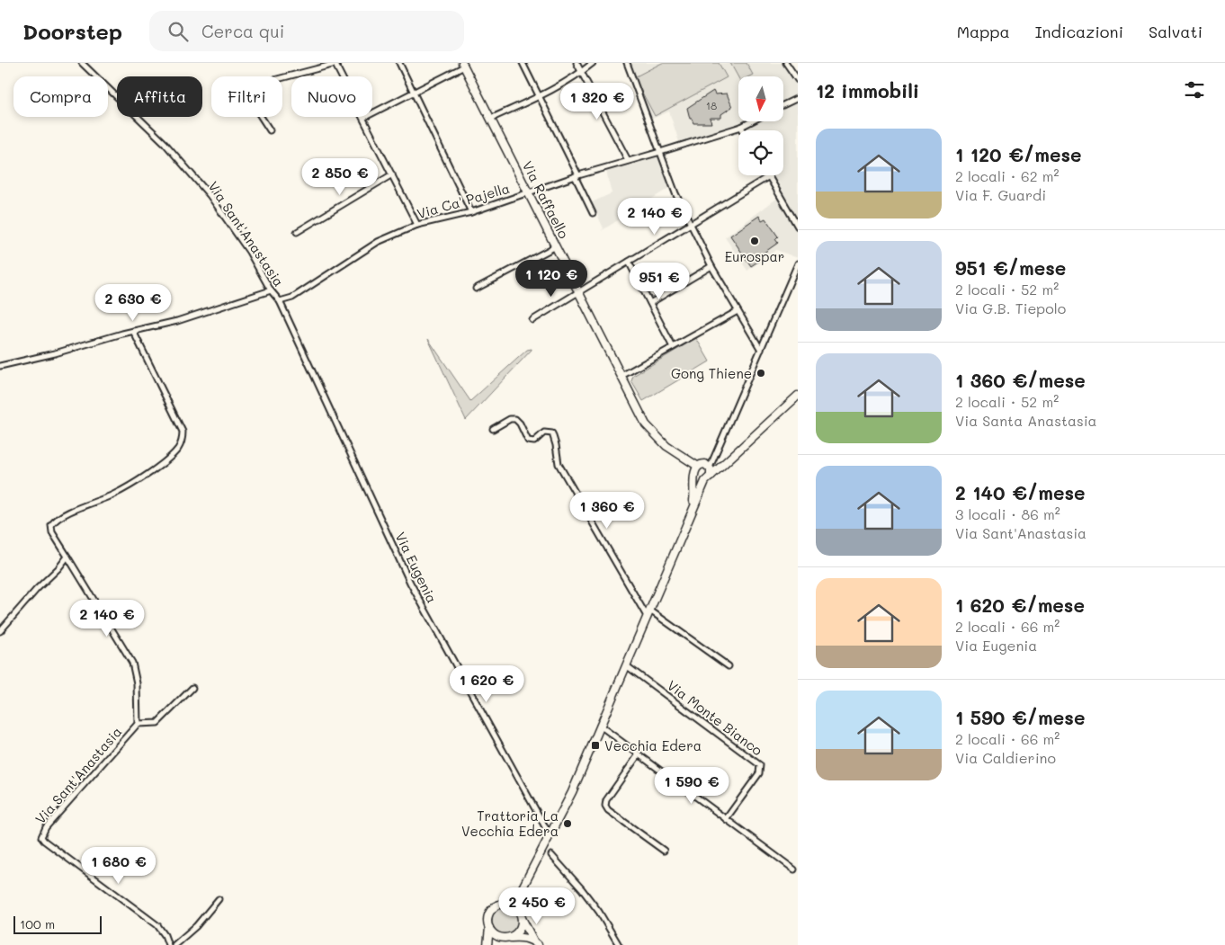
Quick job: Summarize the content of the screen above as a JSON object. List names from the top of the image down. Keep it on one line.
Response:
{"streets":{"main road":["Via Raffaello"],"street":["Via Ca' Pajella","Via Sant'Anastasia","Via Eugenia","Via Monte Bianco"]},"crossings":[["Via Raffaello","Via Ca' Pajella"],["Via Ca' Pajella","Via Sant'Anastasia"],["Via Ca' Pajella","Via Eugenia"],["Via Sant'Anastasia","Via Eugenia"]],"places":{"other":["Eurospar","Gong Thiene","Trattoria La Vecchia Edera"],"transit":["Vecchia Edera"]},"house_numbers":["18"],"scale_bar":"100 m","north":"bottom","page":{"header":"Doorstep","search":"Cerca qui","nav":["Mappa","Indicazioni","Salvati"],"heading":"12 immobili","chip":["Compra","Affitta","Filtri","Nuovo"],"price":["1 320 €","2 850 €","2 140 €","1 120 €","951 €","2 630 €","1 360 €","2 140 €","1 620 €","1 590 €","1 680 €","2 450 €"],"list":[{"name":"1 120 €/mese","note":"2 locali · 62 m² · Via F. Guardi"},{"name":"951 €/mese","note":"2 locali · 52 m² · Via G.B. Tiepolo"},{"name":"1 360 €/mese","note":"2 locali · 52 m² · Via Santa Anastasia"},{"name":"2 140 €/mese","note":"3 locali · 86 m² · Via Sant'Anastasia"},{"name":"1 620 €/mese","note":"2 locali · 66 m² · Via Eugenia"},{"name":"1 590 €/mese","note":"2 locali · 66 m² · Via Caldierino"}],"scale":"100 m"}}
